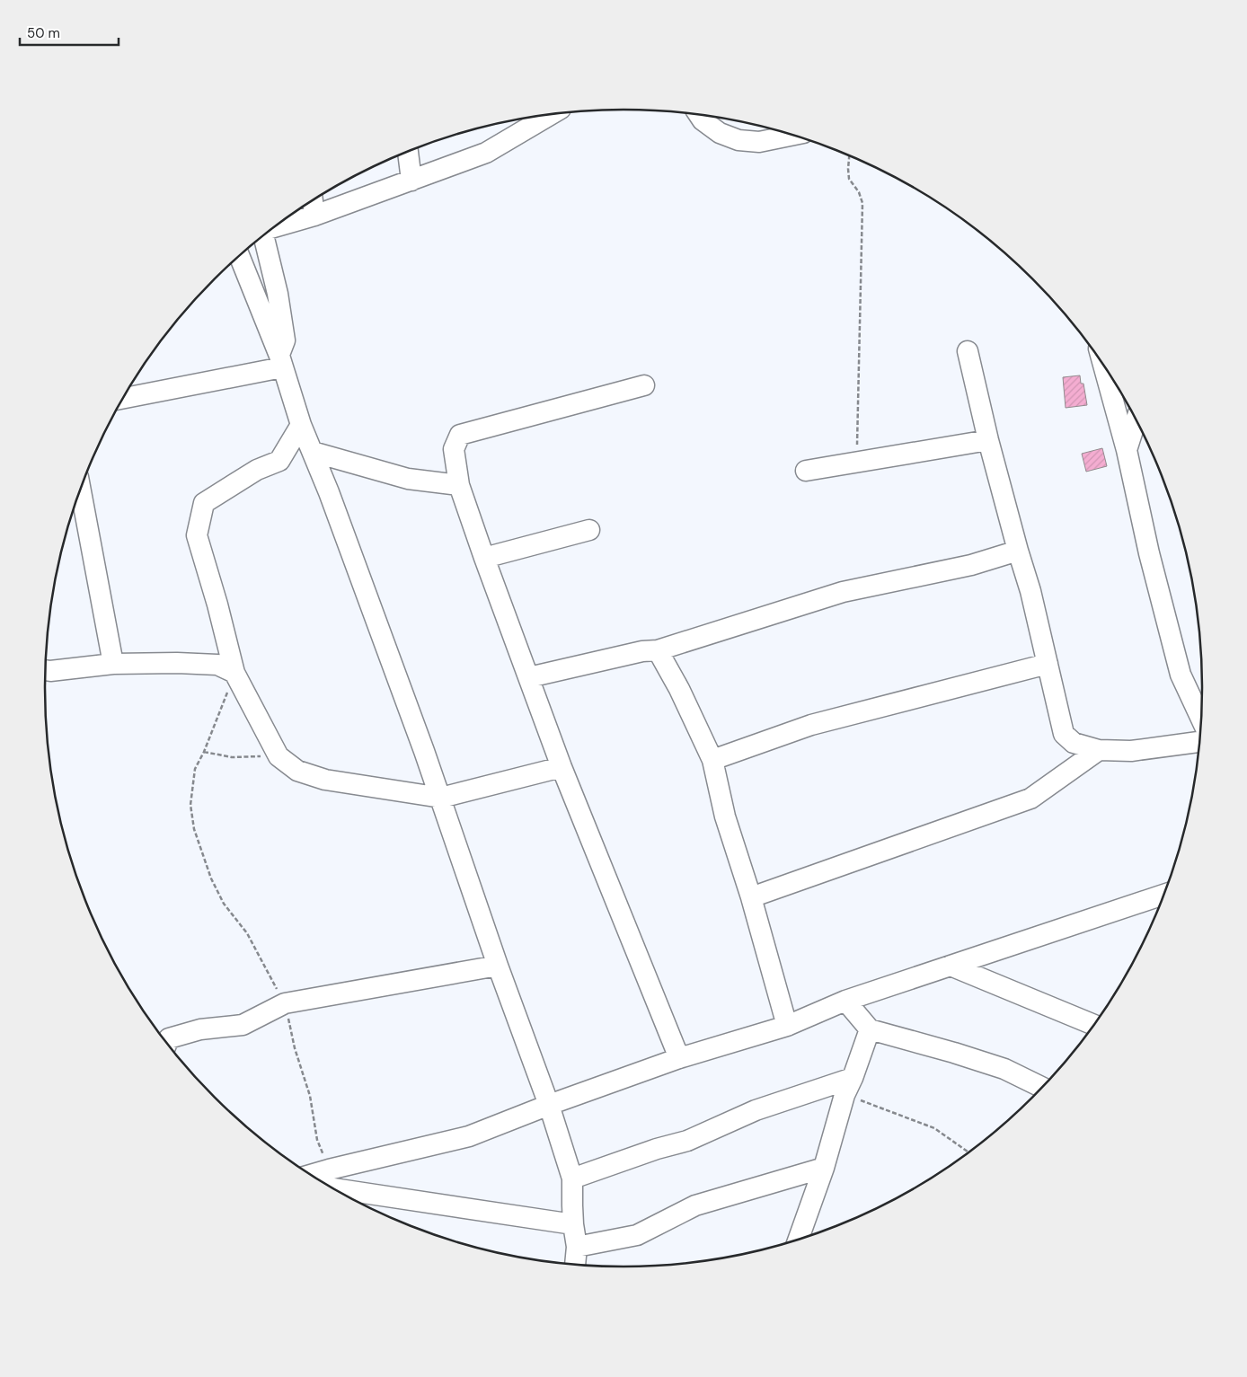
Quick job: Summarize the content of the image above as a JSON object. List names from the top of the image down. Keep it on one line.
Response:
{"scale_bar":"50 m"}
